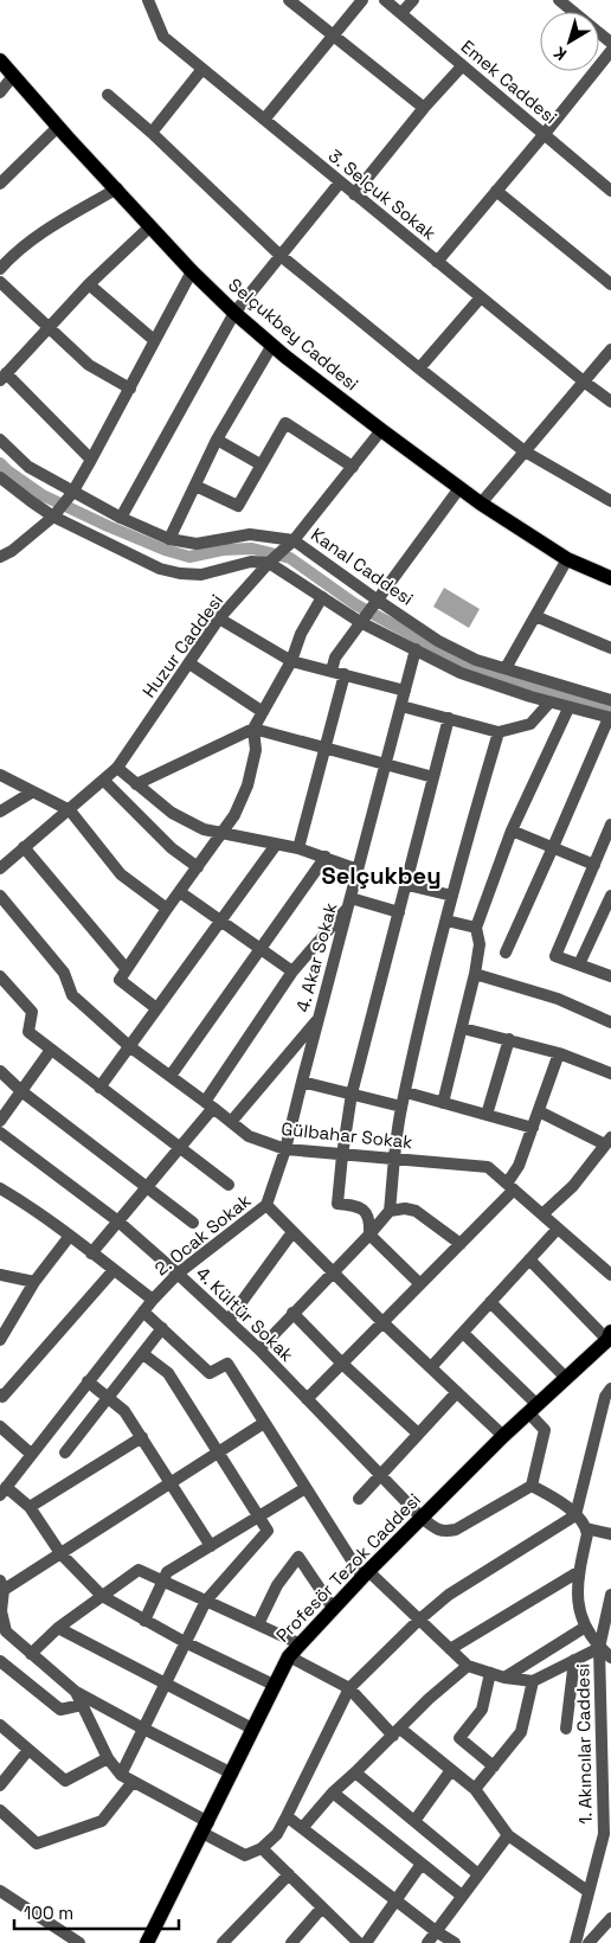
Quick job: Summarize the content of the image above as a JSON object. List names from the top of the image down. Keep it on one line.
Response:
{"streets":{"main road":["Selçukbey Caddesi","Profesör Tezok Caddesi"],"street":["Emek Caddesi","3. Selçuk Sokak","Kanal Caddesi","Huzur Caddesi","4. Akar Sokak","Gülbahar Sokak","2. Ocak Sokak","4. Kültür Sokak","1. Akıncılar Caddesi"]},"crossings":[["Selçukbey Caddesi","Huzur Caddesi"],["Kanal Caddesi","Huzur Caddesi"],["4. Akar Sokak","Gülbahar Sokak"],["4. Akar Sokak","2. Ocak Sokak"],["2. Ocak Sokak","4. Kültür Sokak"],["2. Ocak Sokak","Profesör Tezok Caddesi"],["4. Kültür Sokak","Profesör Tezok Caddesi"]],"districts":["Selçukbey"],"scale_bar":"100 m","north":"bottom left"}
